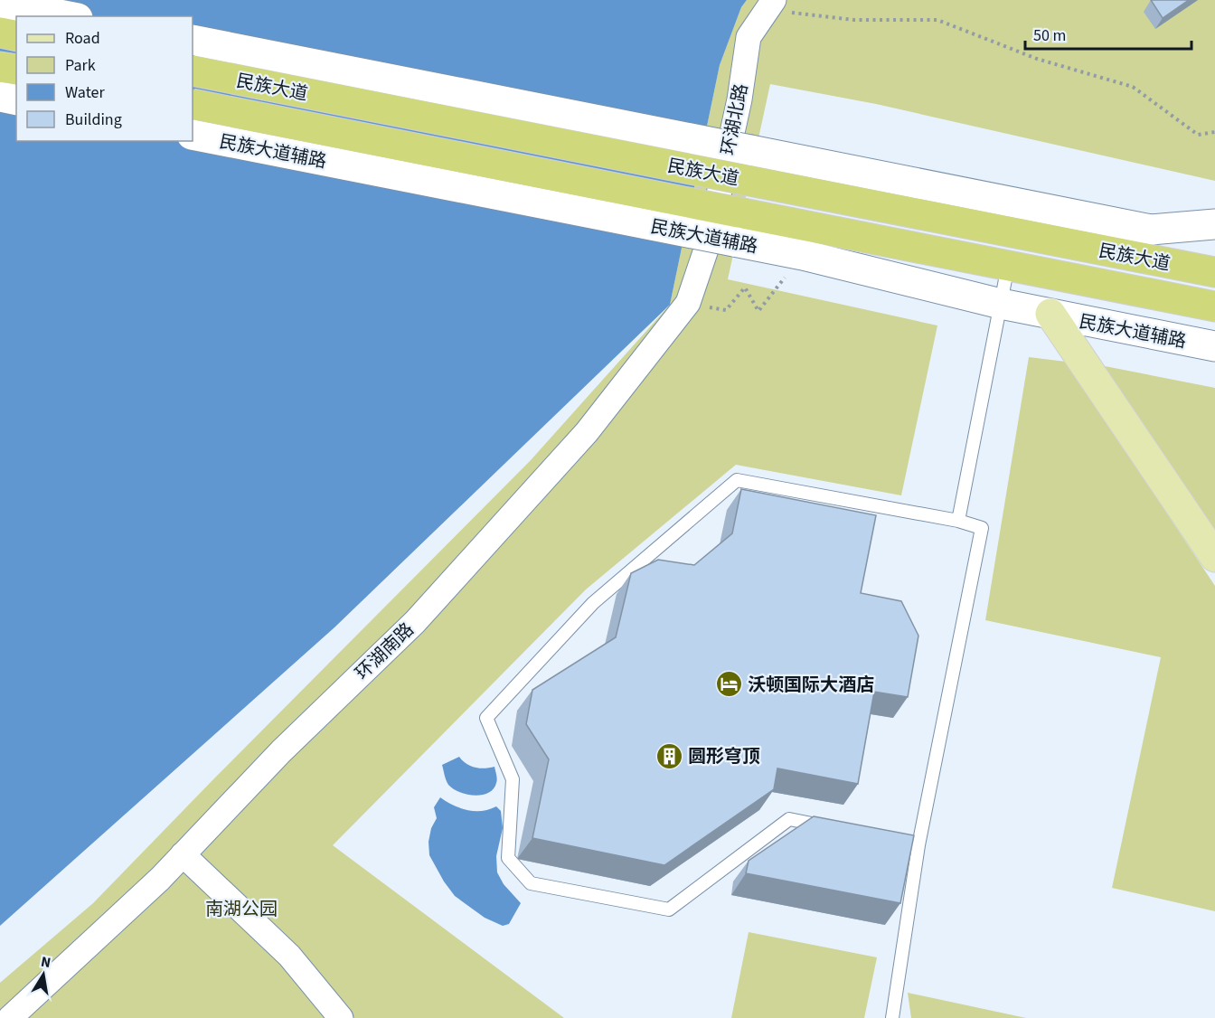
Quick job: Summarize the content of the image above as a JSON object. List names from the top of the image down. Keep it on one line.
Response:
{"streets":{"highway":["民族大道"],"street":["环湖北路","民族大道辅路","环湖南路"]},"crossings":[["环湖北路","民族大道辅路"],["环湖北路","环湖南路"],["民族大道辅路","环湖南路"]],"parks":["南湖公园"],"places":{"hotel":["沃顿国际大酒店"],"building":["圆形穹顶"]},"legend":["Road","Park","Water","Building"],"scale_bar":"50 m","north":"top"}
